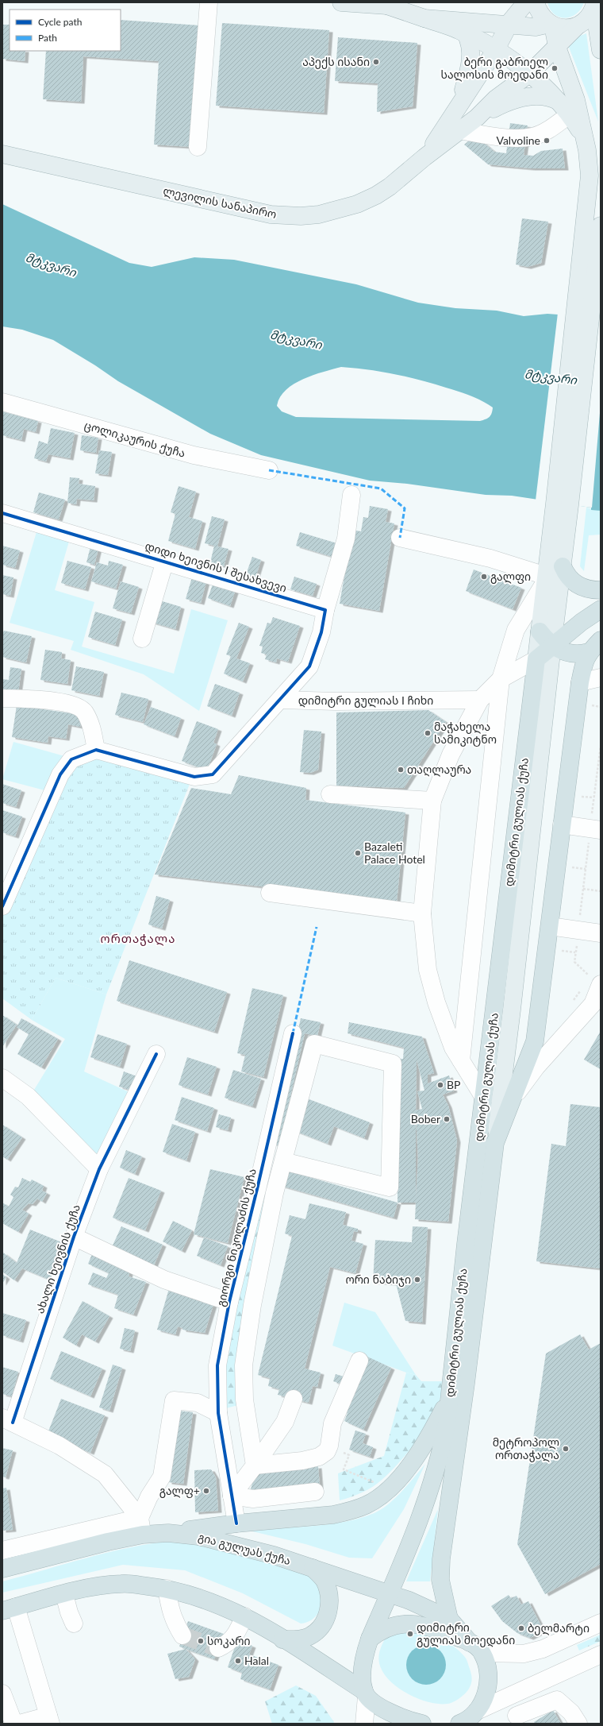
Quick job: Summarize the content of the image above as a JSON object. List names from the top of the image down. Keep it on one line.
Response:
{"streets":{"highway":["დიმიტრი გულიას ქუჩა","გია გულუას ქუჩა"],"main road":["ლევილის სანაპირო"],"street":["ცოლიკაურის ქუჩა","დიდი ხეივნის I შესახვევი","დიმიტრი გულიას I ჩიხი","გიორგი ნიკოლაძის ქუჩა","ახალი ხეივნის ქუჩა"]},"crossings":[["დიმიტრი გულიას ქუჩა","გია გულუას ქუჩა"],["ახალი ხეივნის ქუჩა","გია გულუას ქუჩა"]],"districts":["ორთაჭალა"],"water":["მტკვარი"],"places":["აპექს ისანი","ბერი გაბრიელ სალოსის მოედანი","Valvoline","გალფი","მაჭახელა სამიკიტნო","თაღლაურა","Bazaleti Palace Hotel","BP","Bober","ორი ნაბიჯი","მეტროპოლ ორთაჭალა","გალფ+","ბელმარტი","დიმიტრი გულიას მოედანი","სოკარი","Halal"],"legend":["Cycle path","Path"]}
